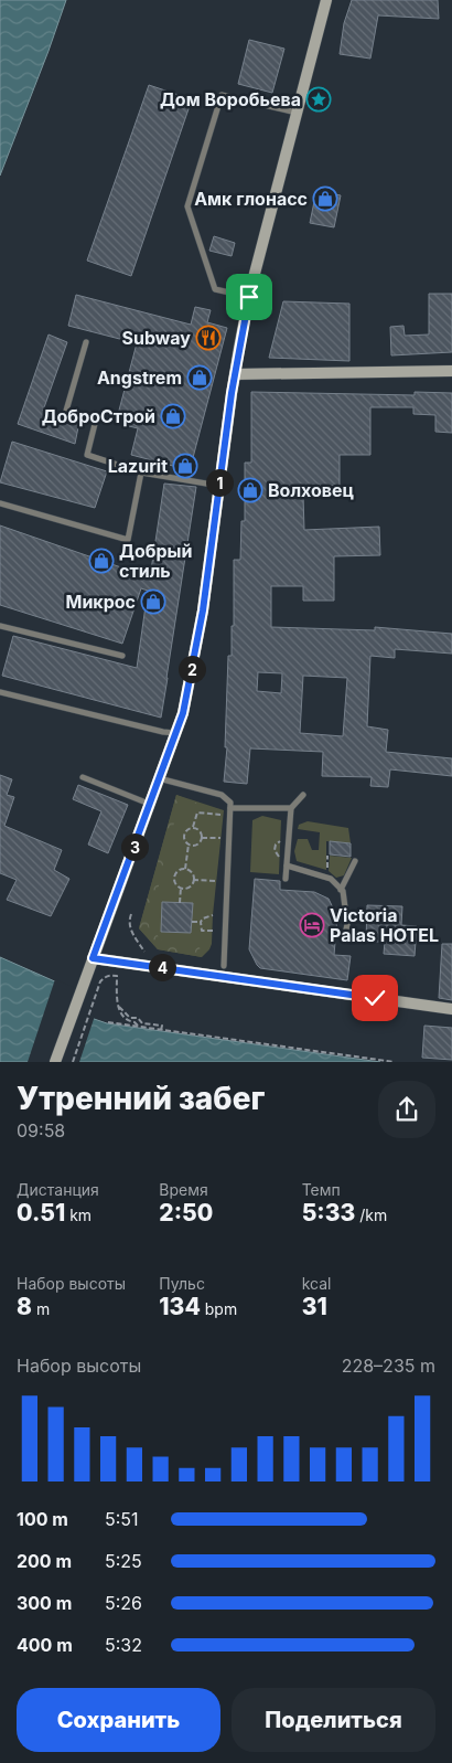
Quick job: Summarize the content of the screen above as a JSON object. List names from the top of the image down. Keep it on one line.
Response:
{"places":{"place":["Дом Воробьева"],"shop":["Амк глонасс","Angstrem","ДоброСтрой","Lazurit","Волховец","Добрый стиль","Микрос"],"restaurant":["Subway"],"hotel":["Victoria Palas HOTEL"]},"page":{"pins":["1","2","3","4"],"heading":["Утренний забег","09:58"],"stats":[["Дистанция","0.51 km"],["Время","2:50"],["Темп","5:33 /km"],["Набор высоты","8 m"],["Пульс","134 bpm"],["kcal","31"]],"chart":["Набор высоты","228–235 m"],"list":[{"name":"100 m","note":"5:51"},{"name":"200 m","note":"5:25"},{"name":"300 m","note":"5:26"},{"name":"400 m","note":"5:32"}],"buttons":["Сохранить","Поделиться"]}}
